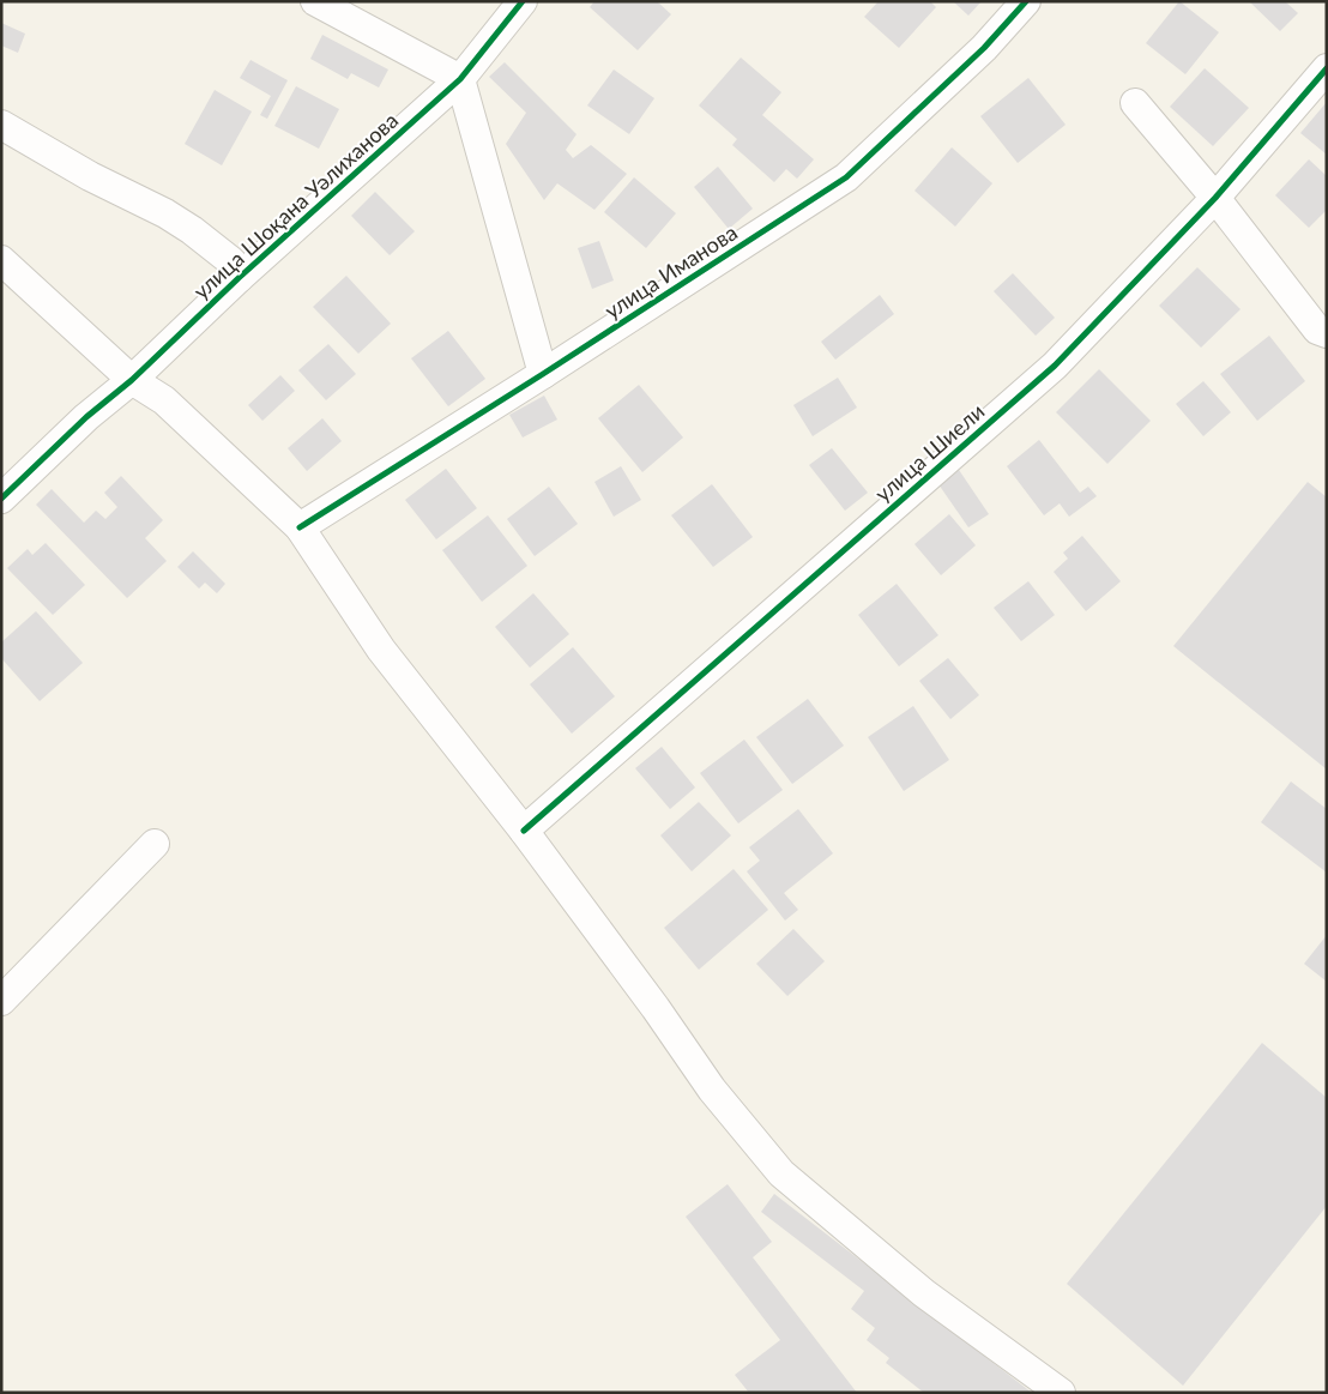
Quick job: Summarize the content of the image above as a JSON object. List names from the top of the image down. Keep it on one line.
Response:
{"streets":{"street":["улица Шоқана Уәлиханова","улица Иманова","улица Шиели"]}}
